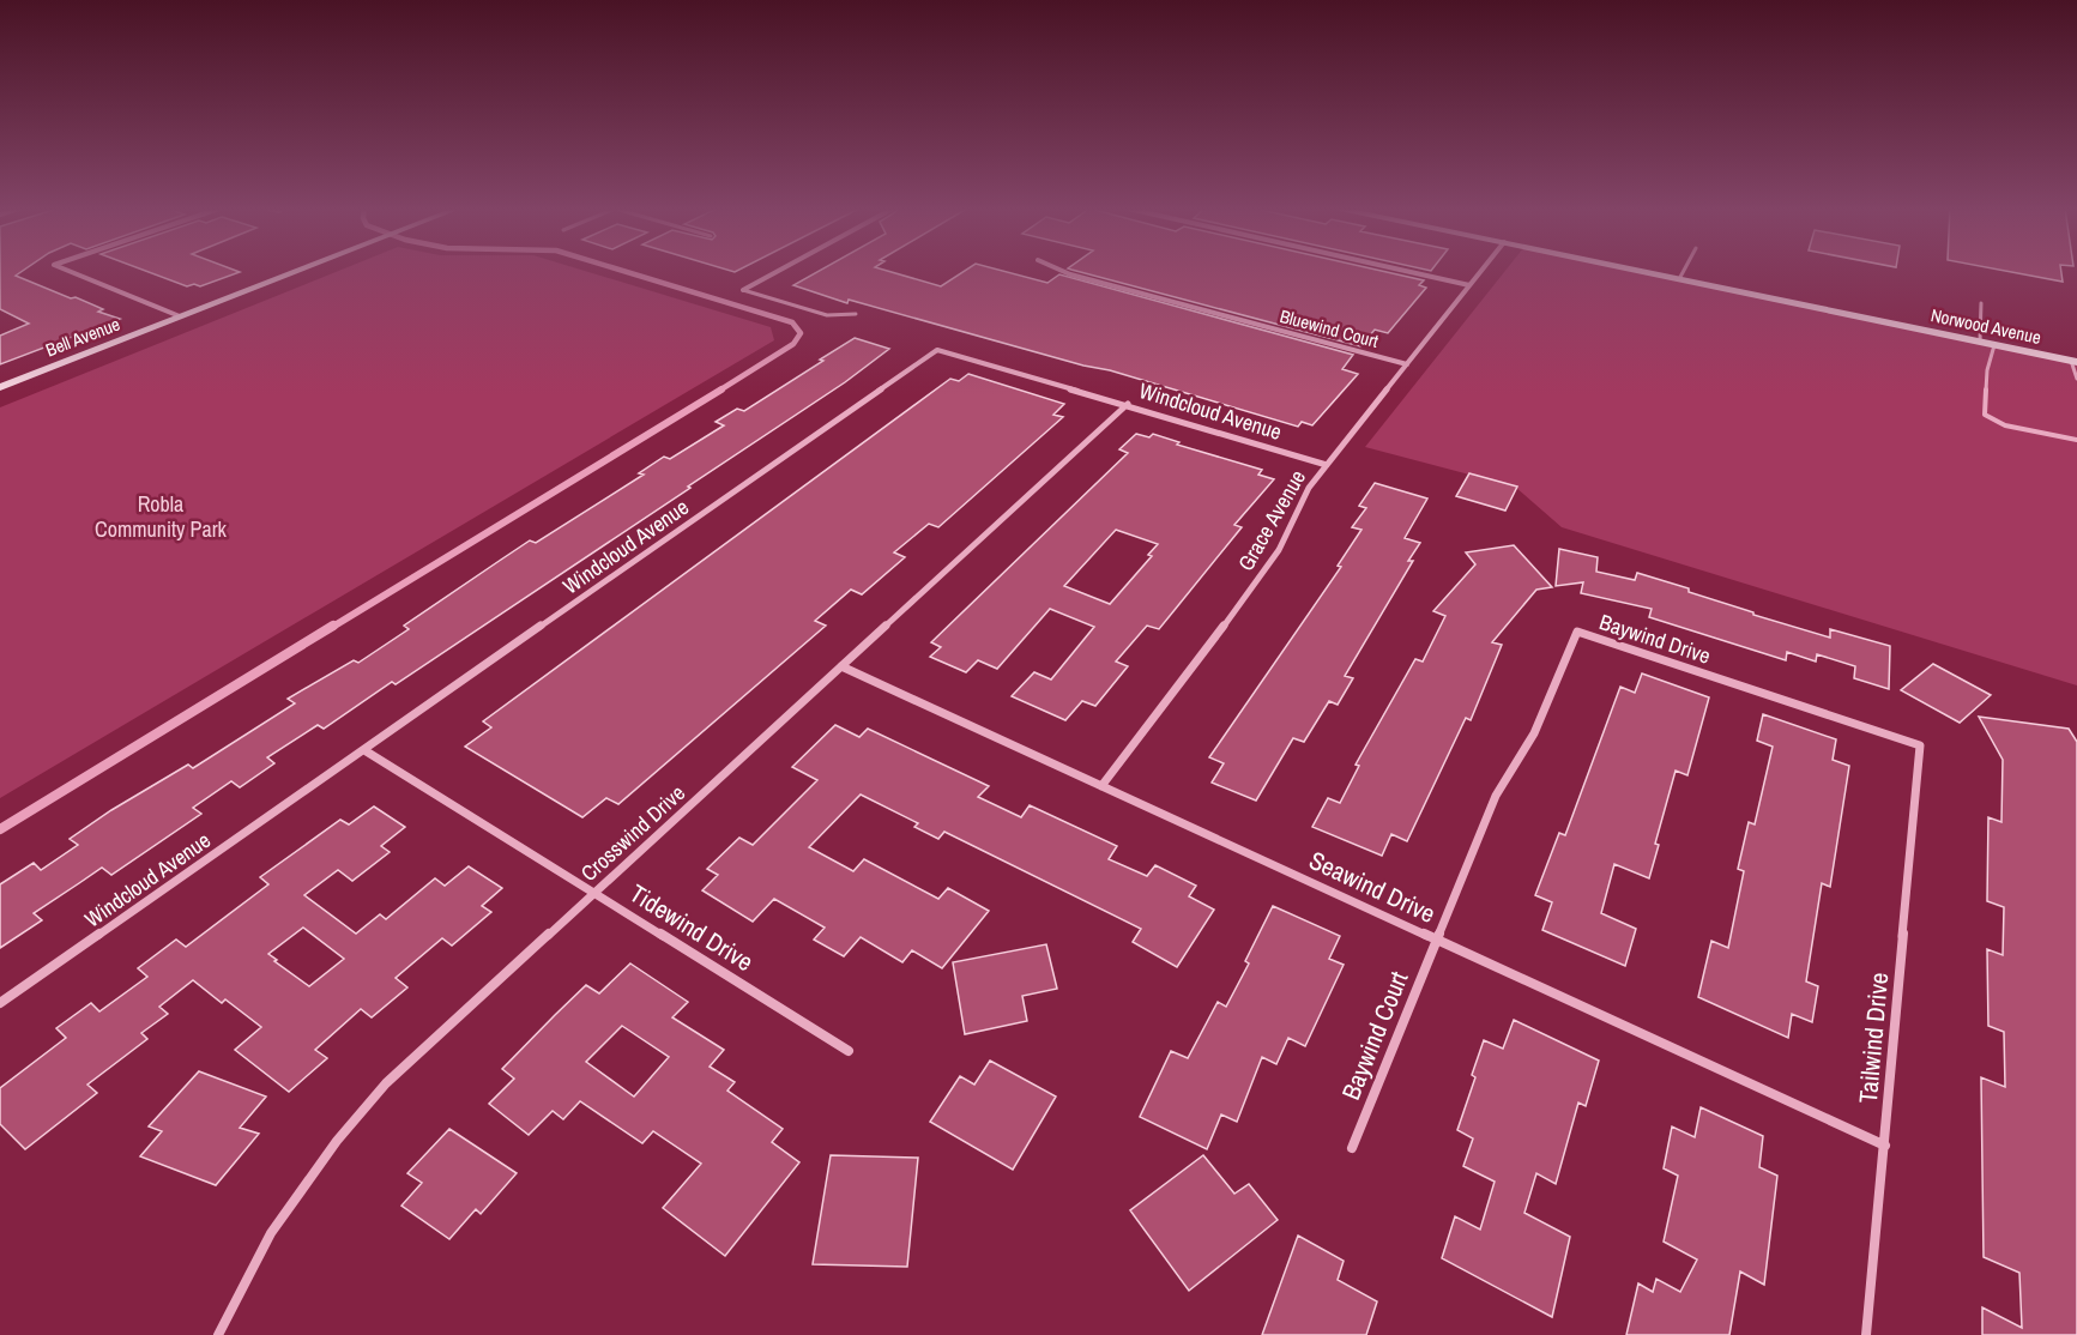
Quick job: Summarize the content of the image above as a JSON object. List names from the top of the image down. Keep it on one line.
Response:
{"streets":{"main road":["Norwood Avenue","Bell Avenue"],"street":["Bluewind Court","Windcloud Avenue","Grace Avenue","Baywind Drive","Crosswind Drive","Seawind Drive","Tidewind Drive","Baywind Court","Tailwind Drive"]},"crossings":[["Bluewind Court","Grace Avenue"],["Windcloud Avenue","Grace Avenue"],["Windcloud Avenue","Crosswind Drive"],["Windcloud Avenue","Tidewind Drive"],["Grace Avenue","Seawind Drive"],["Baywind Drive","Seawind Drive"],["Baywind Drive","Baywind Court"],["Baywind Drive","Tailwind Drive"],["Crosswind Drive","Seawind Drive"],["Crosswind Drive","Tidewind Drive"],["Seawind Drive","Baywind Court"],["Seawind Drive","Tailwind Drive"]],"parks":["Robla Community Park"]}
